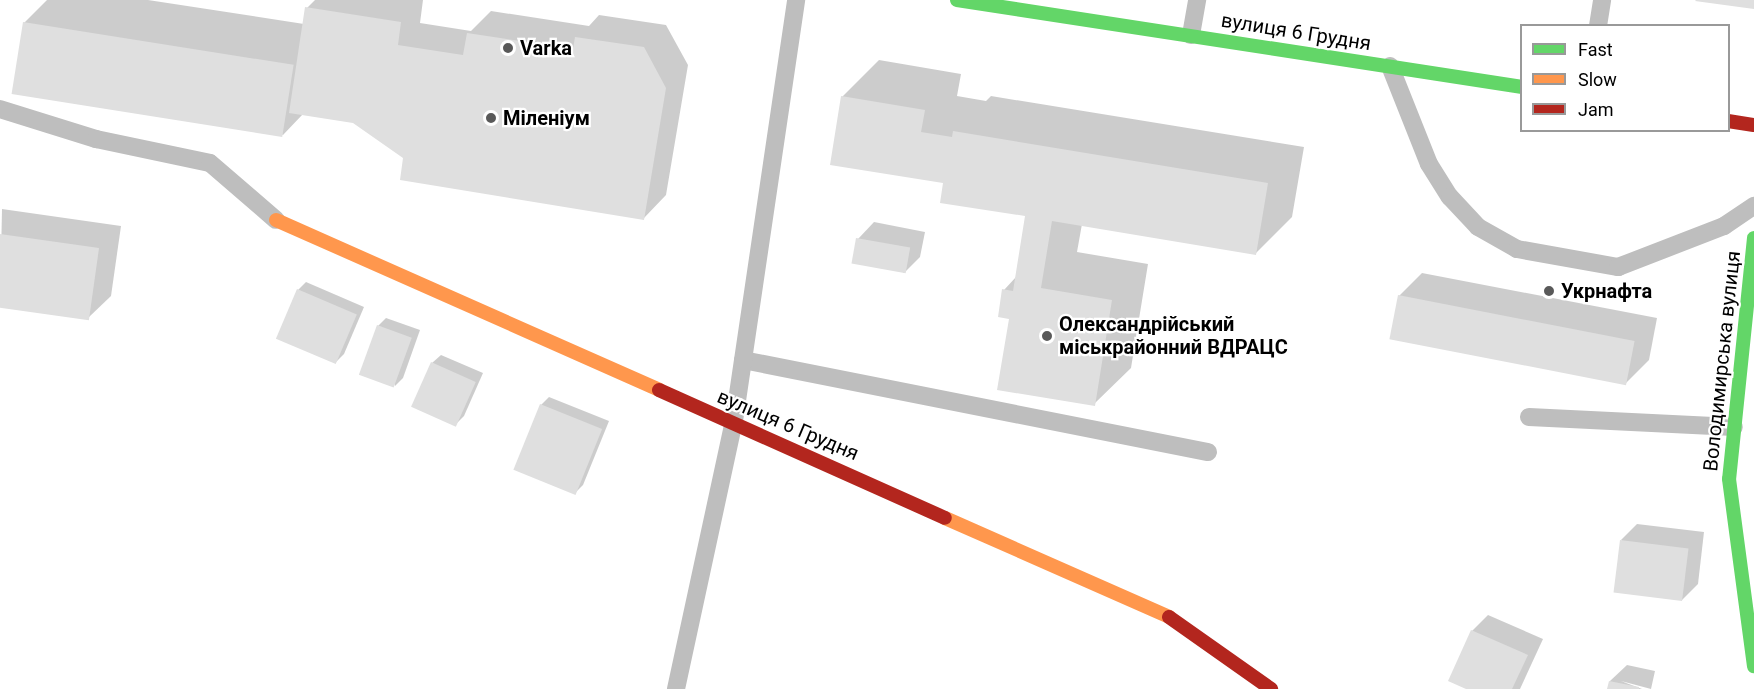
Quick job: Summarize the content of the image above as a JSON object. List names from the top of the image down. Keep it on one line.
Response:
{"streets":{"street":["вулиця 6 Грудня","Володимирська вулиця"]},"places":["Varka","Міленіум","Укрнафта","Олександрійський міськрайонний ВДРАЦС"],"legend":["Fast","Slow","Jam"]}
